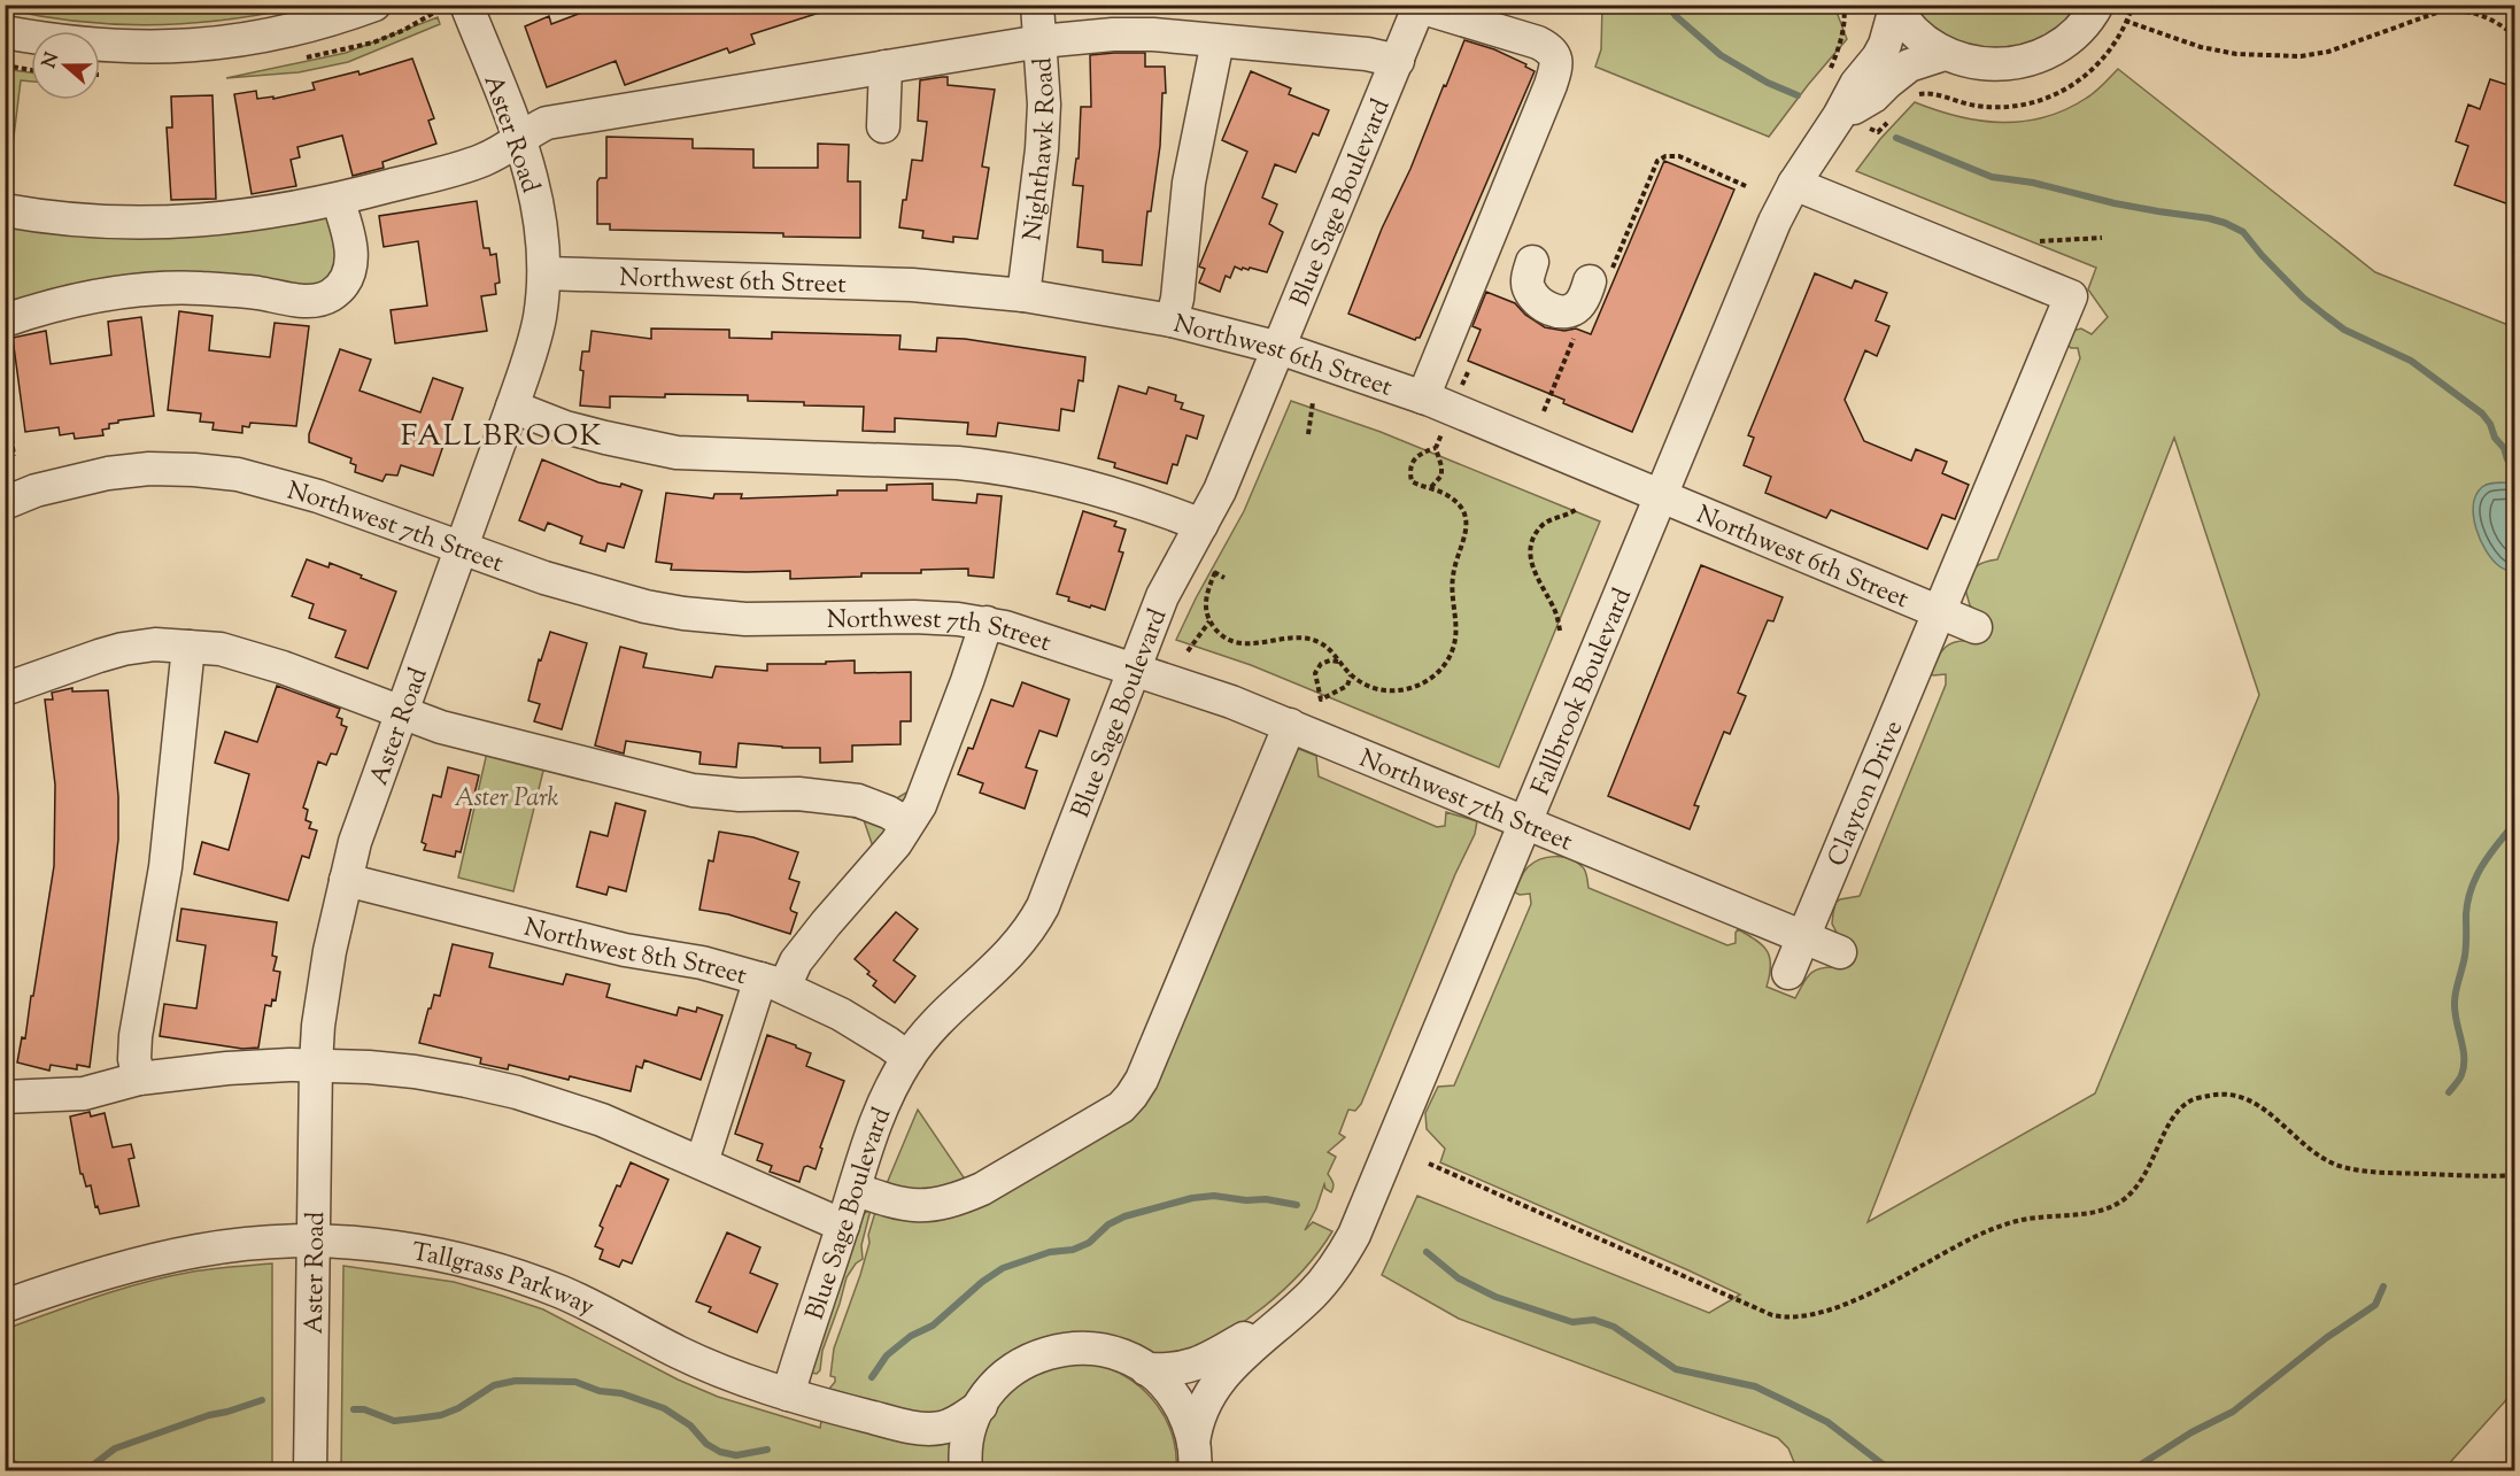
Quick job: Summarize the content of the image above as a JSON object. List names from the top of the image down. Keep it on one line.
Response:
{"streets":{"street":["Aster Road","Nighthawk Road","Blue Sage Boulevard","Northwest 6th Street","Northwest 7th Street","Fallbrook Boulevard","Clayton Drive","Northwest 8th Street","Tallgrass Parkway"]},"crossings":[["Aster Road","Northwest 6th Street"],["Aster Road","Northwest 7th Street"],["Aster Road","Northwest 8th Street"],["Aster Road","Tallgrass Parkway"],["Nighthawk Road","Northwest 6th Street"],["Blue Sage Boulevard","Northwest 6th Street"],["Blue Sage Boulevard","Northwest 7th Street"],["Blue Sage Boulevard","Northwest 8th Street"],["Blue Sage Boulevard","Tallgrass Parkway"],["Northwest 6th Street","Fallbrook Boulevard"],["Northwest 6th Street","Clayton Drive"],["Northwest 7th Street","Fallbrook Boulevard"],["Northwest 7th Street","Clayton Drive"],["Fallbrook Boulevard","Clayton Drive"]],"districts":["FALLBROOK"],"parks":["Aster Park"],"north":"left"}
